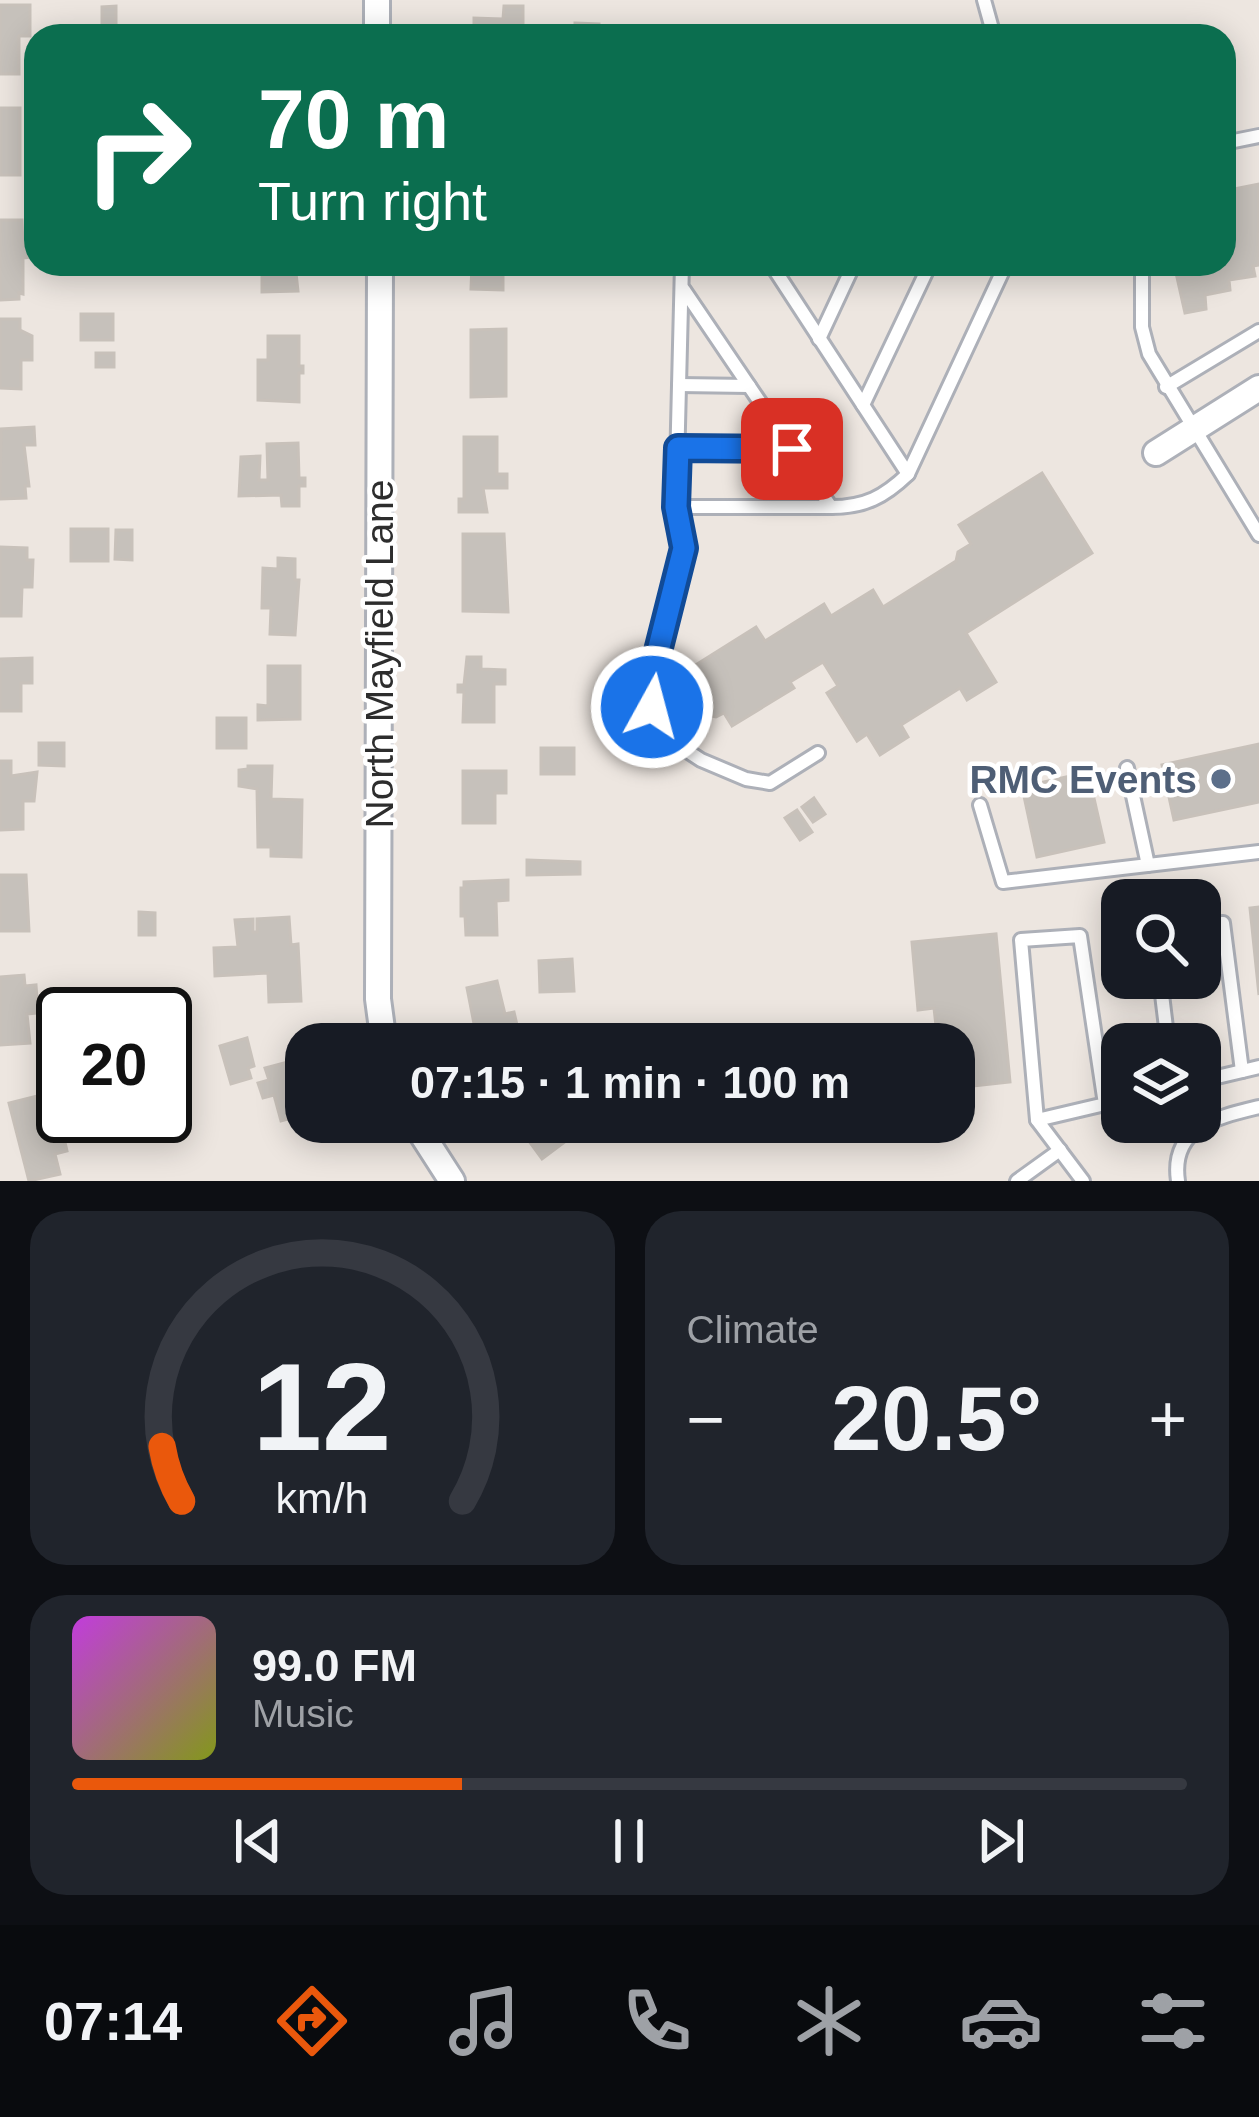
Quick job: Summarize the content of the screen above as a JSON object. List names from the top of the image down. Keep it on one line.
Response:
{"streets":{"street":["North Mayfield Lane"]},"places":["RMC Events"],"page":{"turn":["70 m","Turn right"],"limit":"20","trip":"07:15 · 1 min · 100 m","tile":"Climate","heat":["−","20.5°","+"],"song":["99.0 FM","Music"],"tabs":"07:14","gauge":["12","km/h"]}}
